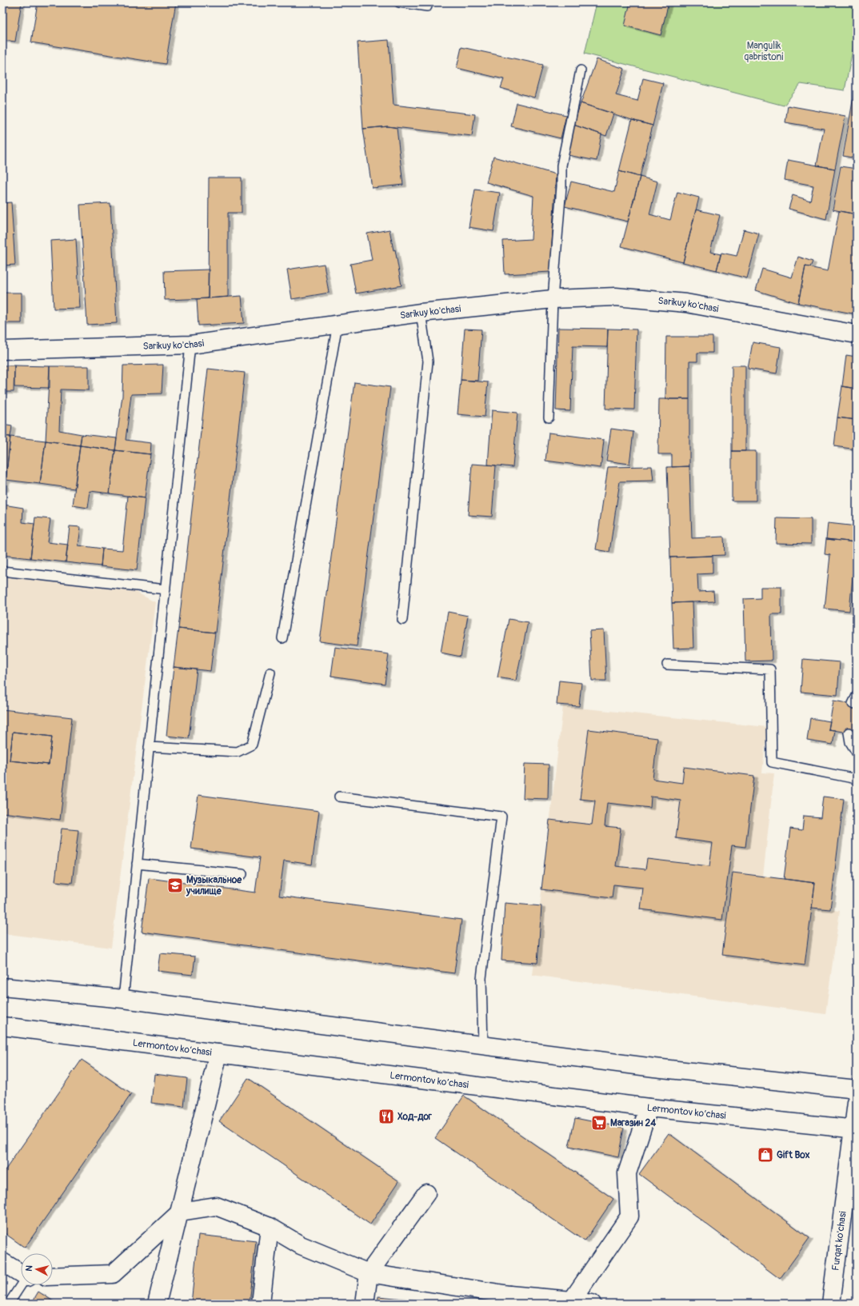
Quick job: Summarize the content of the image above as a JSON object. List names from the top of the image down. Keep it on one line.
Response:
{"streets":{"street":["Sarikuy ko'chasi","Lermontov ko’chasi","Furqat ko'chasi"]},"crossings":[["Lermontov ko’chasi","Furqat ko'chasi"]],"parks":["Mangulik qabristoni"],"places":{"school or university":["Музыкальное училище"],"restaurant":["Ход-дог"],"supermarket":["Магазин 24"],"shop":["Gift Box"]},"north":"left"}
